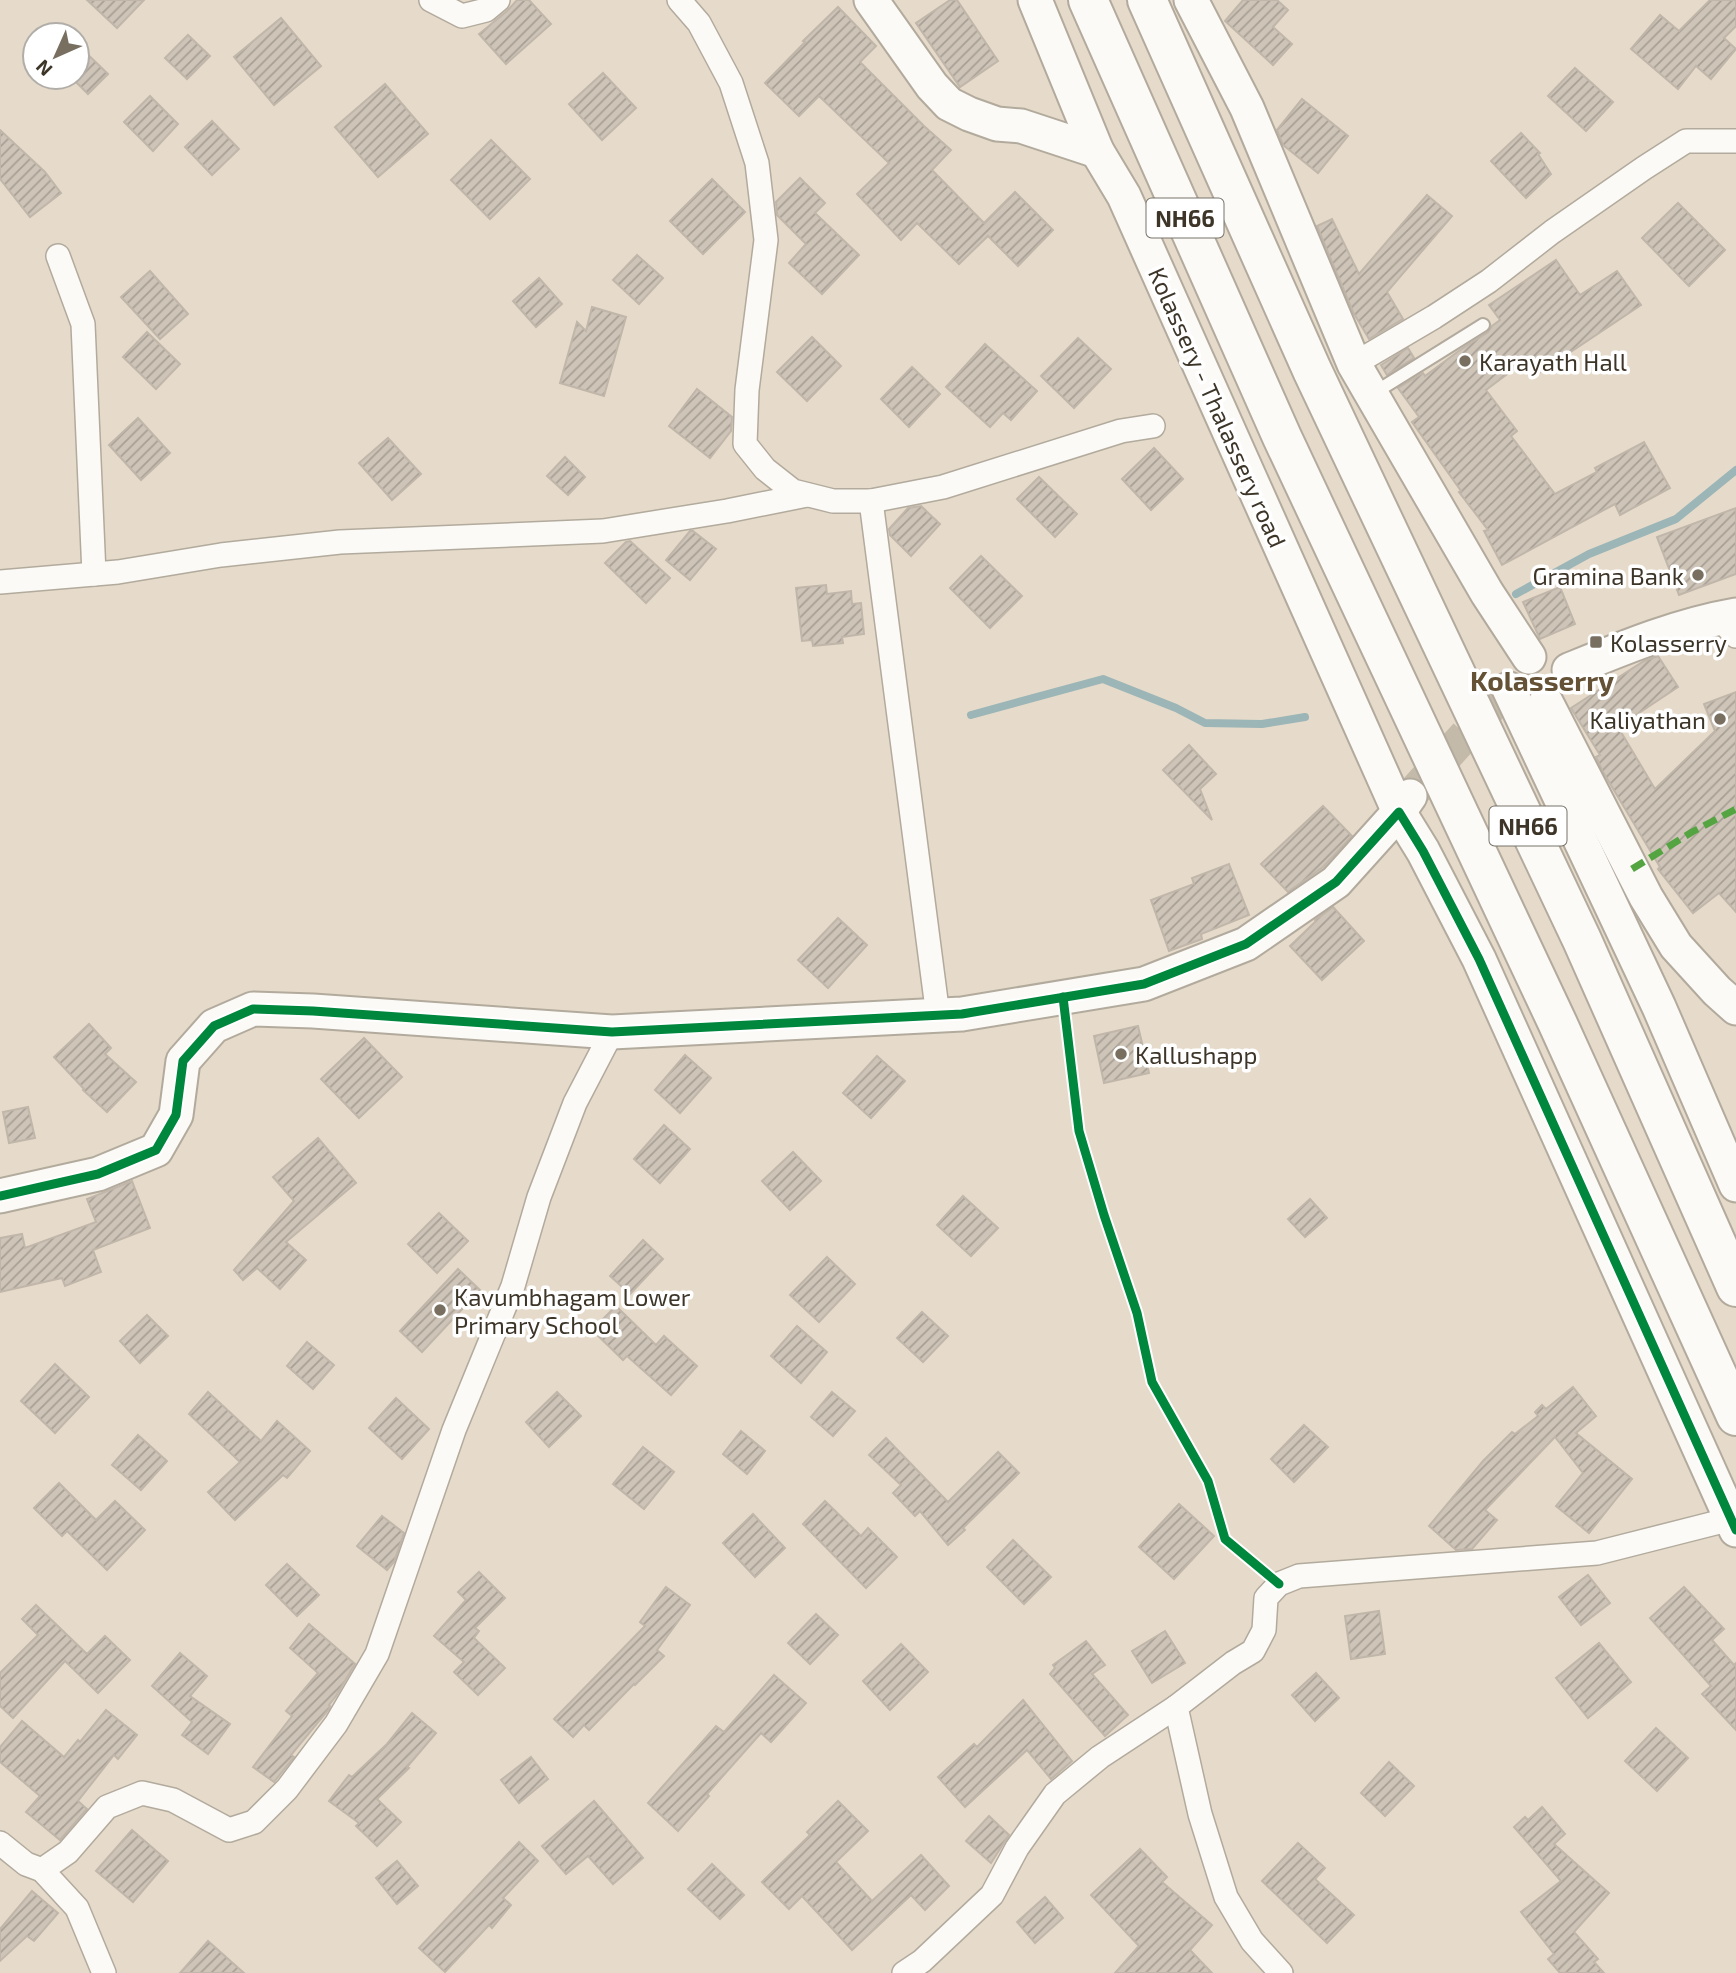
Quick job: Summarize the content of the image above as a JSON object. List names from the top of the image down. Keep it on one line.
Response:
{"streets":{"highway":["NH66"],"street":["Kolassery - Thalassery road"]},"districts":["Kolasserry"],"places":{"other":["Karayath Hall","Gramina Bank","Kaliyathan","Kallushapp","Kavumbhagam Lower Primary School"],"transit":["Kolasserry"]},"north":"bottom left"}
